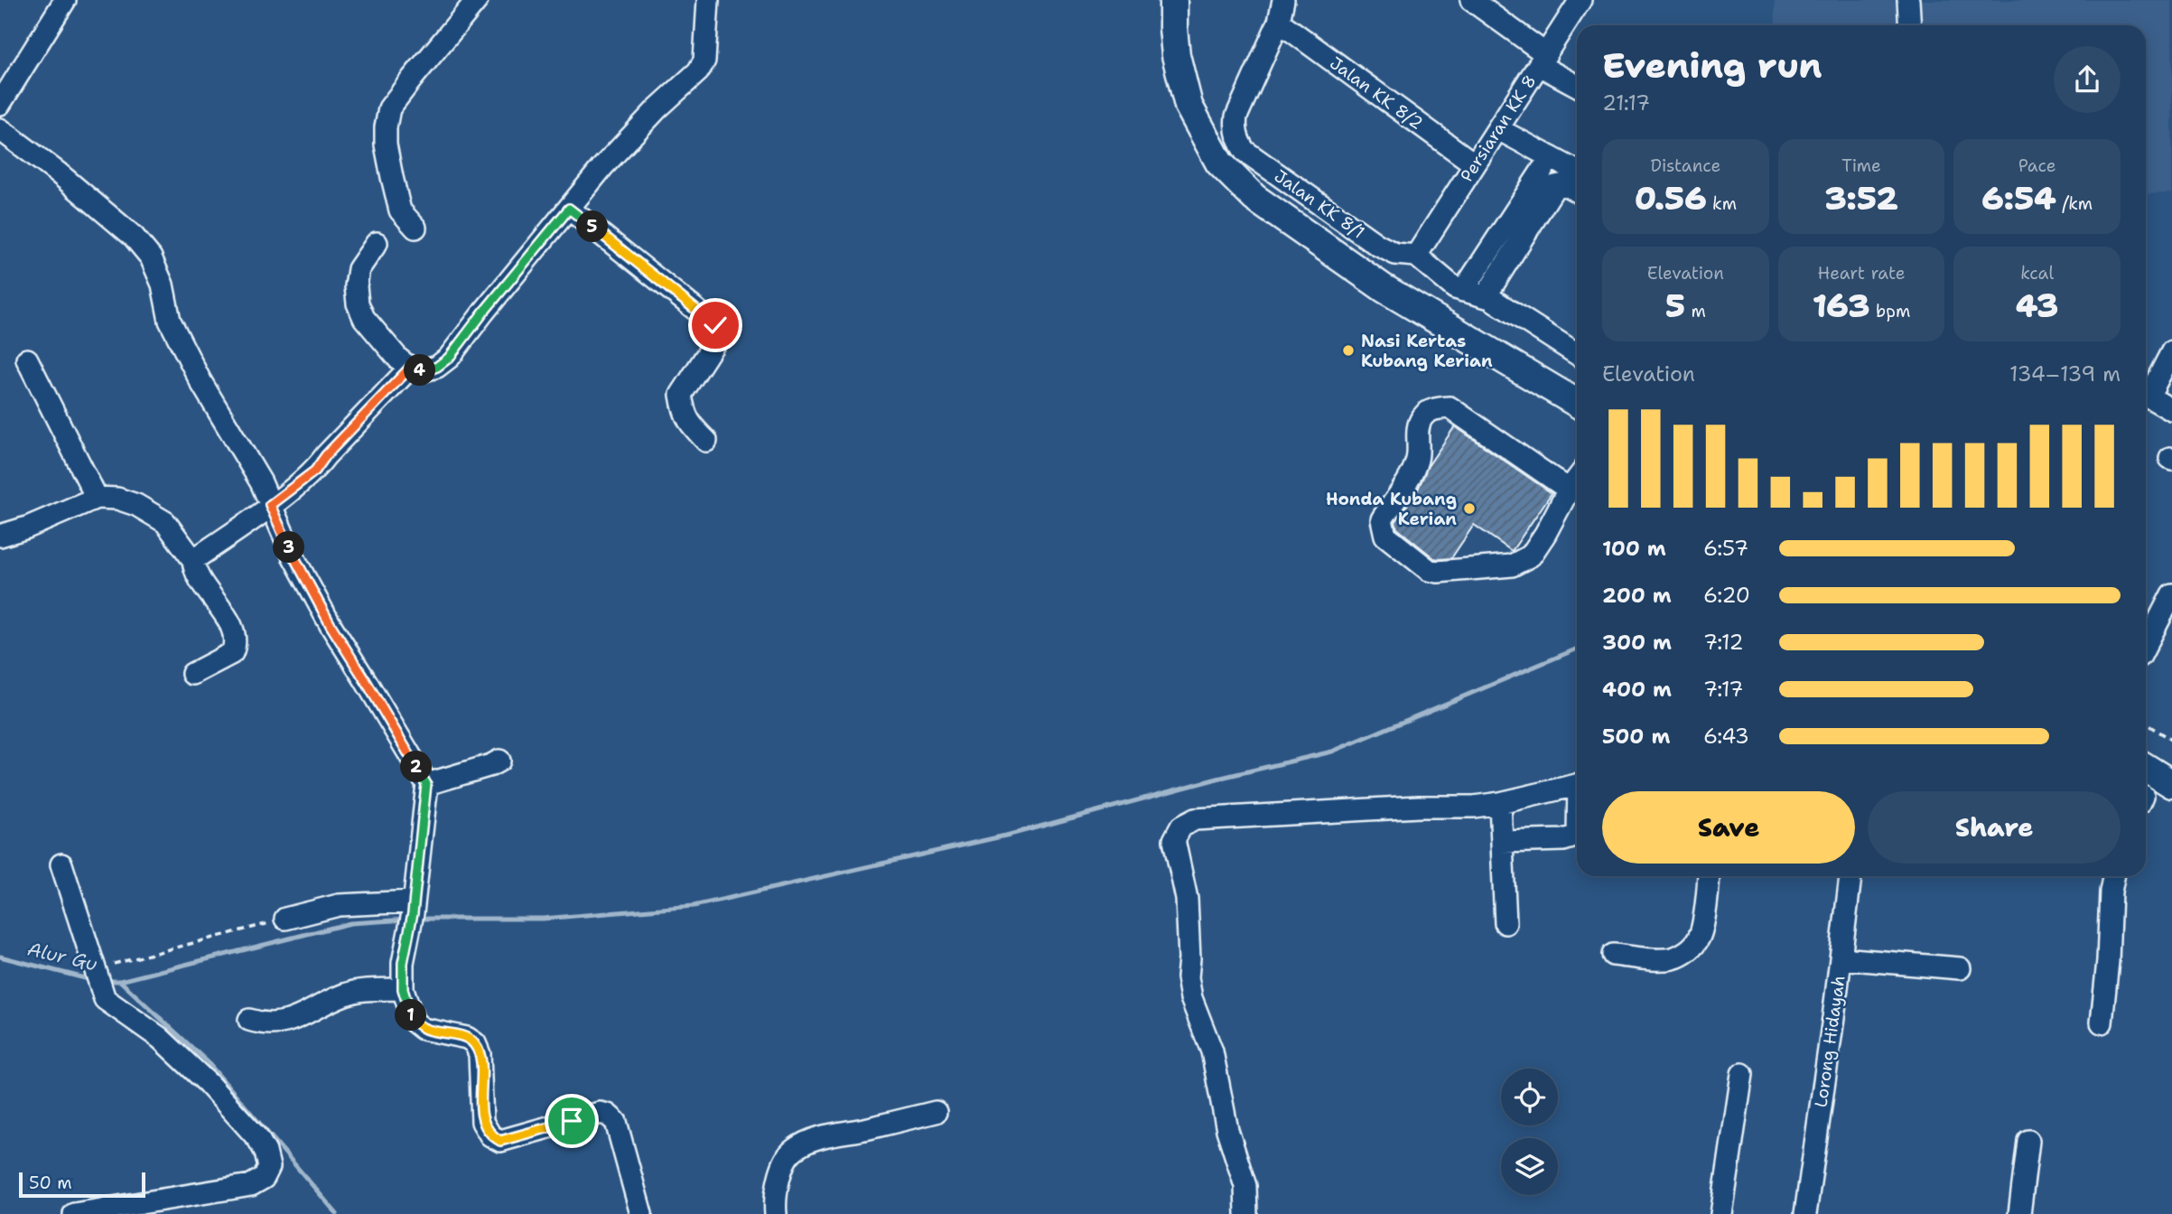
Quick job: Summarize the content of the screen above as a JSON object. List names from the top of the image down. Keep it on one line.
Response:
{"streets":{"street":["Jalan KK 8/2","Persiaran KK 8","Jalan KK 8/1","Lorong Hidayah"]},"crossings":[["Jalan KK 8/2","Persiaran KK 8"],["Jalan KK 8/2","Jalan KK 8/1"],["Persiaran KK 8","Jalan KK 8/1"]],"water":["Alur Gu"],"places":["Nasi Kertas Kubang Kerian","Honda Kubang Kerian"],"scale_bar":"50 m","page":{"heading":["Evening run","21:17"],"stats":[["Distance","0.56 km"],["Time","3:52"],["Pace","6:54 /km"],["Elevation","5 m"],["Heart rate","163 bpm"],["kcal","43"]],"pins":["5","4","3","2","1"],"chart":["Elevation","134–139 m"],"list":[{"name":"100 m","note":"6:57"},{"name":"200 m","note":"6:20"},{"name":"300 m","note":"7:12"},{"name":"400 m","note":"7:17"},{"name":"500 m","note":"6:43"}],"buttons":["Save","Share"],"scale":"50 m"}}
